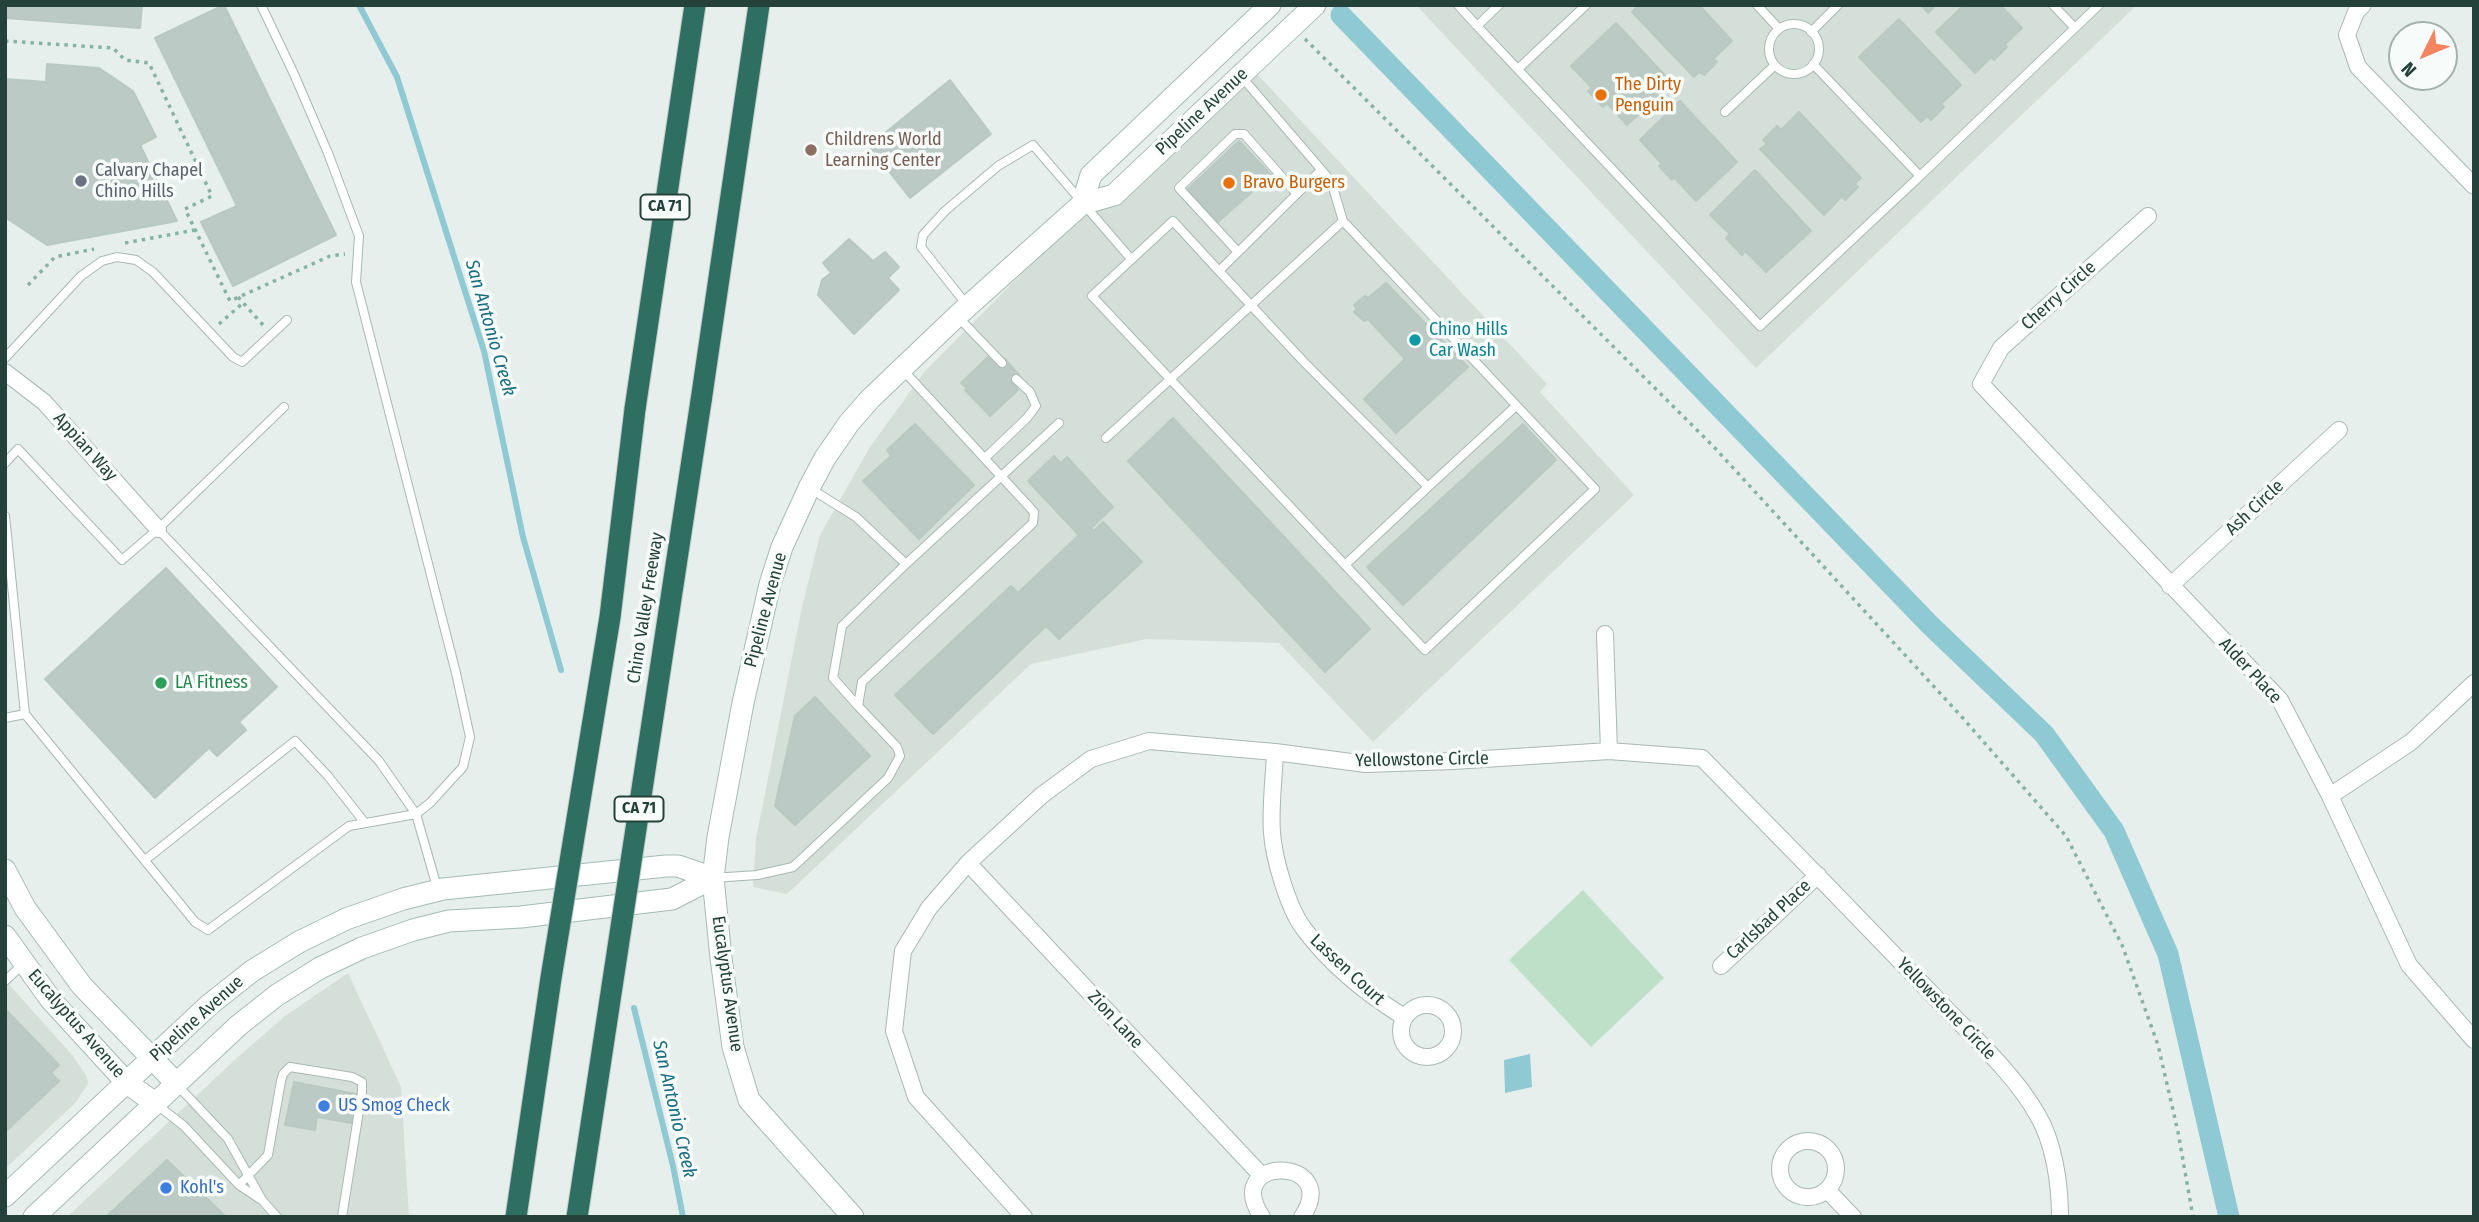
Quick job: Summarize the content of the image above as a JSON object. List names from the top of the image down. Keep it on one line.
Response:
{"streets":{"highway":["CA 71","Chino Valley Freeway"],"main road":["Pipeline Avenue","Eucalyptus Avenue"],"street":["Cherry Circle","Appian Way","Ash Circle","Alder Place","Yellowstone Circle","Carlsbad Place","Lassen Court","Zion Lane"]},"crossings":[["Pipeline Avenue","Eucalyptus Avenue"],["Cherry Circle","Alder Place"],["Ash Circle","Alder Place"],["Yellowstone Circle","Carlsbad Place"],["Yellowstone Circle","Lassen Court"],["Yellowstone Circle","Zion Lane"]],"water":["San Antonio Creek"],"places":["The Dirty Penguin","Childrens World Learning Center","Calvary Chapel Chino Hills","Bravo Burgers","Chino Hills Car Wash","LA Fitness","US Smog Check","Kohl's"],"north":"bottom left"}
